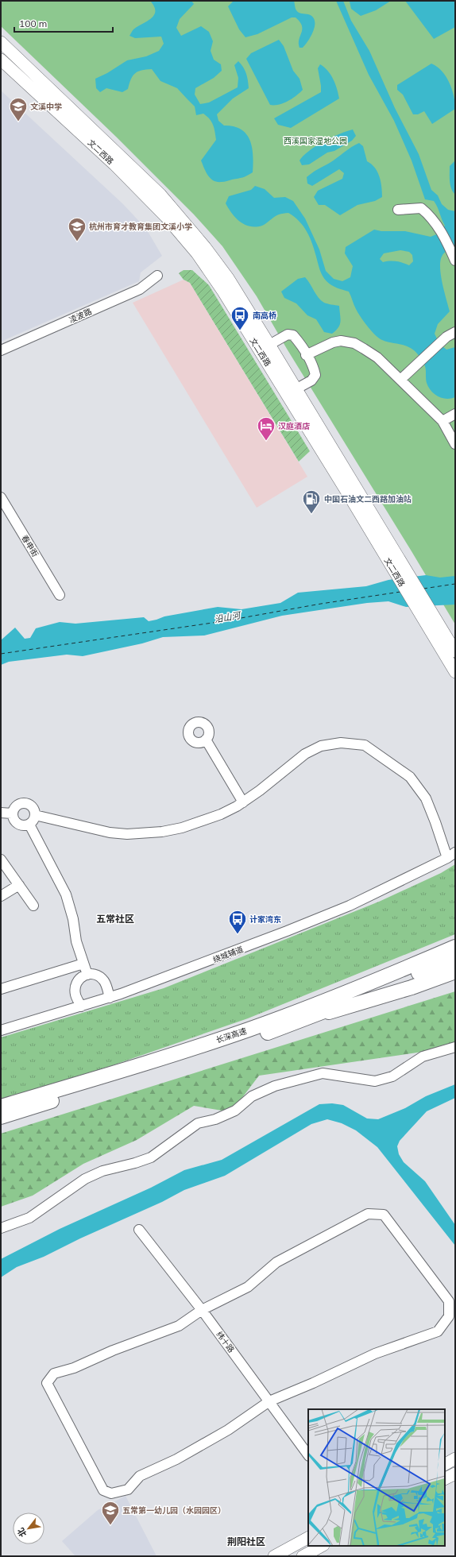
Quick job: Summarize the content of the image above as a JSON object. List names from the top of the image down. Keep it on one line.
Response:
{"streets":{"highway":["长深高速"],"main road":["文二西路"],"street":["凌波路","春申街","绕城辅道","纬十路"]},"districts":["五常社区","荆阳社区"],"water":["沿山河"],"parks":["西溪国家湿地公园"],"places":{"school or university":["文溪中学","杭州市育才教育集团文溪小学","五常第一幼儿园（水园园区）"],"bus stop":["南高桥","计家湾东"],"hotel":["汉庭酒店"],"fuel station":["中国石油文二西路加油站"]},"scale_bar":"100 m","north":"bottom left"}
